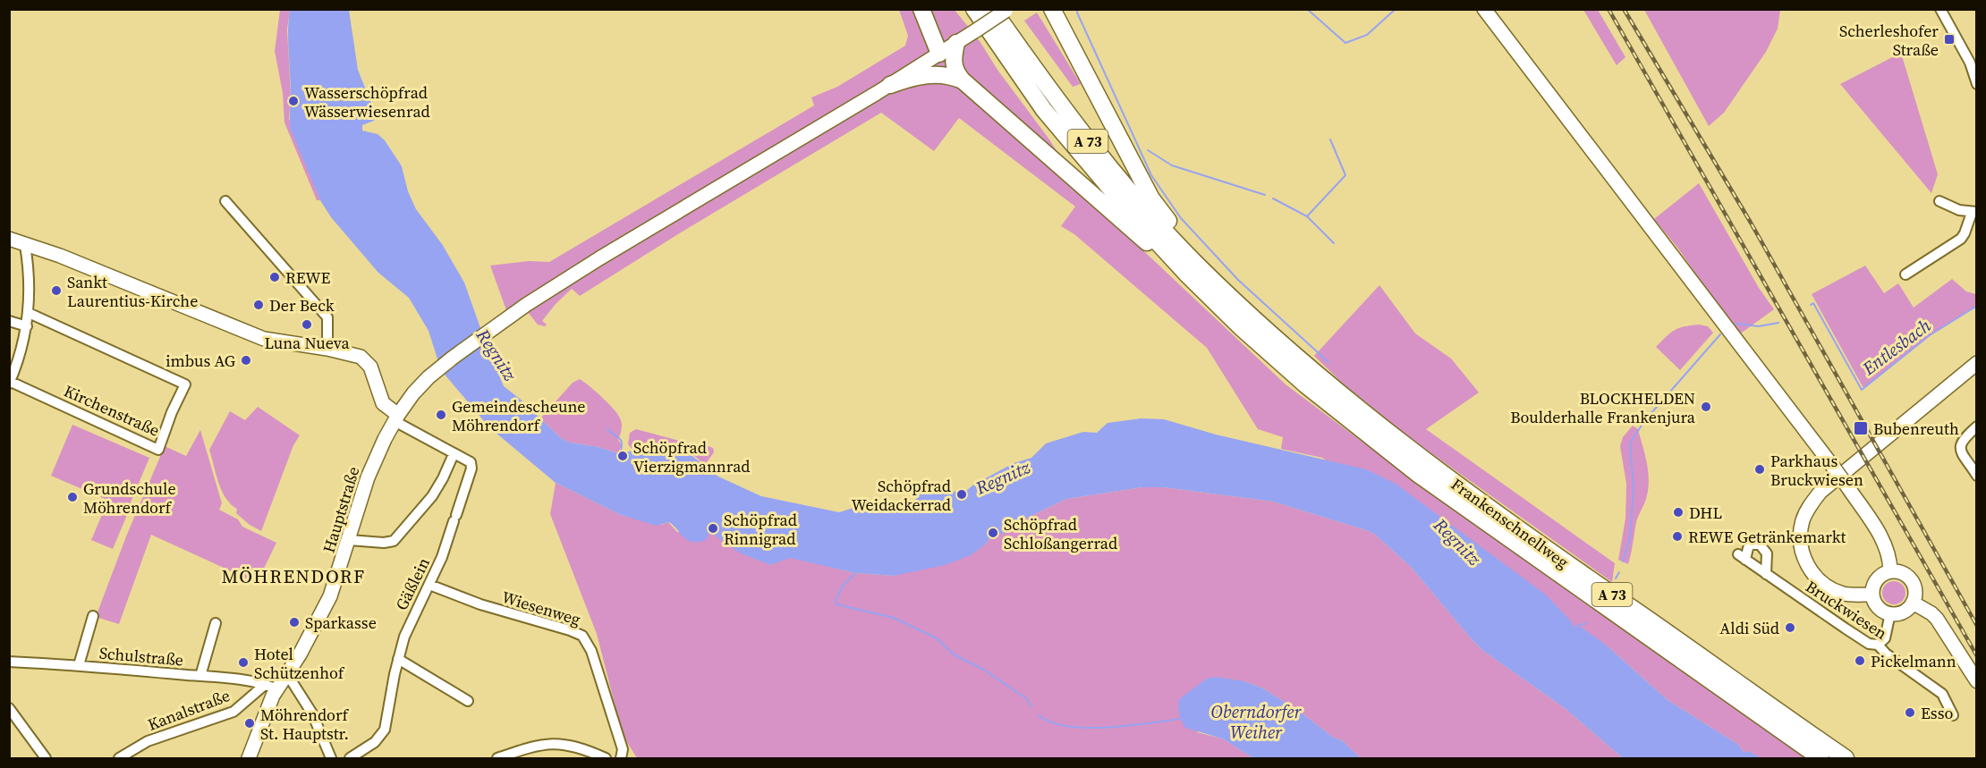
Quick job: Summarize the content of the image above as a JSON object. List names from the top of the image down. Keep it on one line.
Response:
{"streets":{"highway":["A 73","Frankenschnellweg"],"street":["Kirchenstraße","Hauptstraße","Gäßlein","Wiesenweg","Bruckwiesen","Schulstraße","Kanalstraße"]},"crossings":[["A 73","Hauptstraße"],["A 73","Frankenschnellweg"],["Hauptstraße","Schulstraße"],["Hauptstraße","Kanalstraße"],["Gäßlein","Wiesenweg"],["Schulstraße","Kanalstraße"]],"districts":["MÖHRENDORF"],"water":["Entlesbach","Regnitz","Oberndorfer Weiher"],"places":{"transit":["Scherleshofer Straße","Bubenreuth"],"other":["Wasserschöpfrad Wässerwiesenrad","REWE","Sankt Laurentius-Kirche","Der Beck","Luna Nueva","imbus AG","BLOCKHELDEN Boulderhalle Frankenjura","Gemeindescheune Möhrendorf","Schöpfrad Vierzigmannrad","Parkhaus Bruckwiesen","Schöpfrad Weidackerrad","Grundschule Möhrendorf","DHL","Schöpfrad Rinnigrad","Schöpfrad Schloßangerrad","REWE Getränkemarkt","Sparkasse","Aldi Süd","Pickelmann","Hotel Schützenhof","Esso","Möhrendorf St. Hauptstr."]}}
